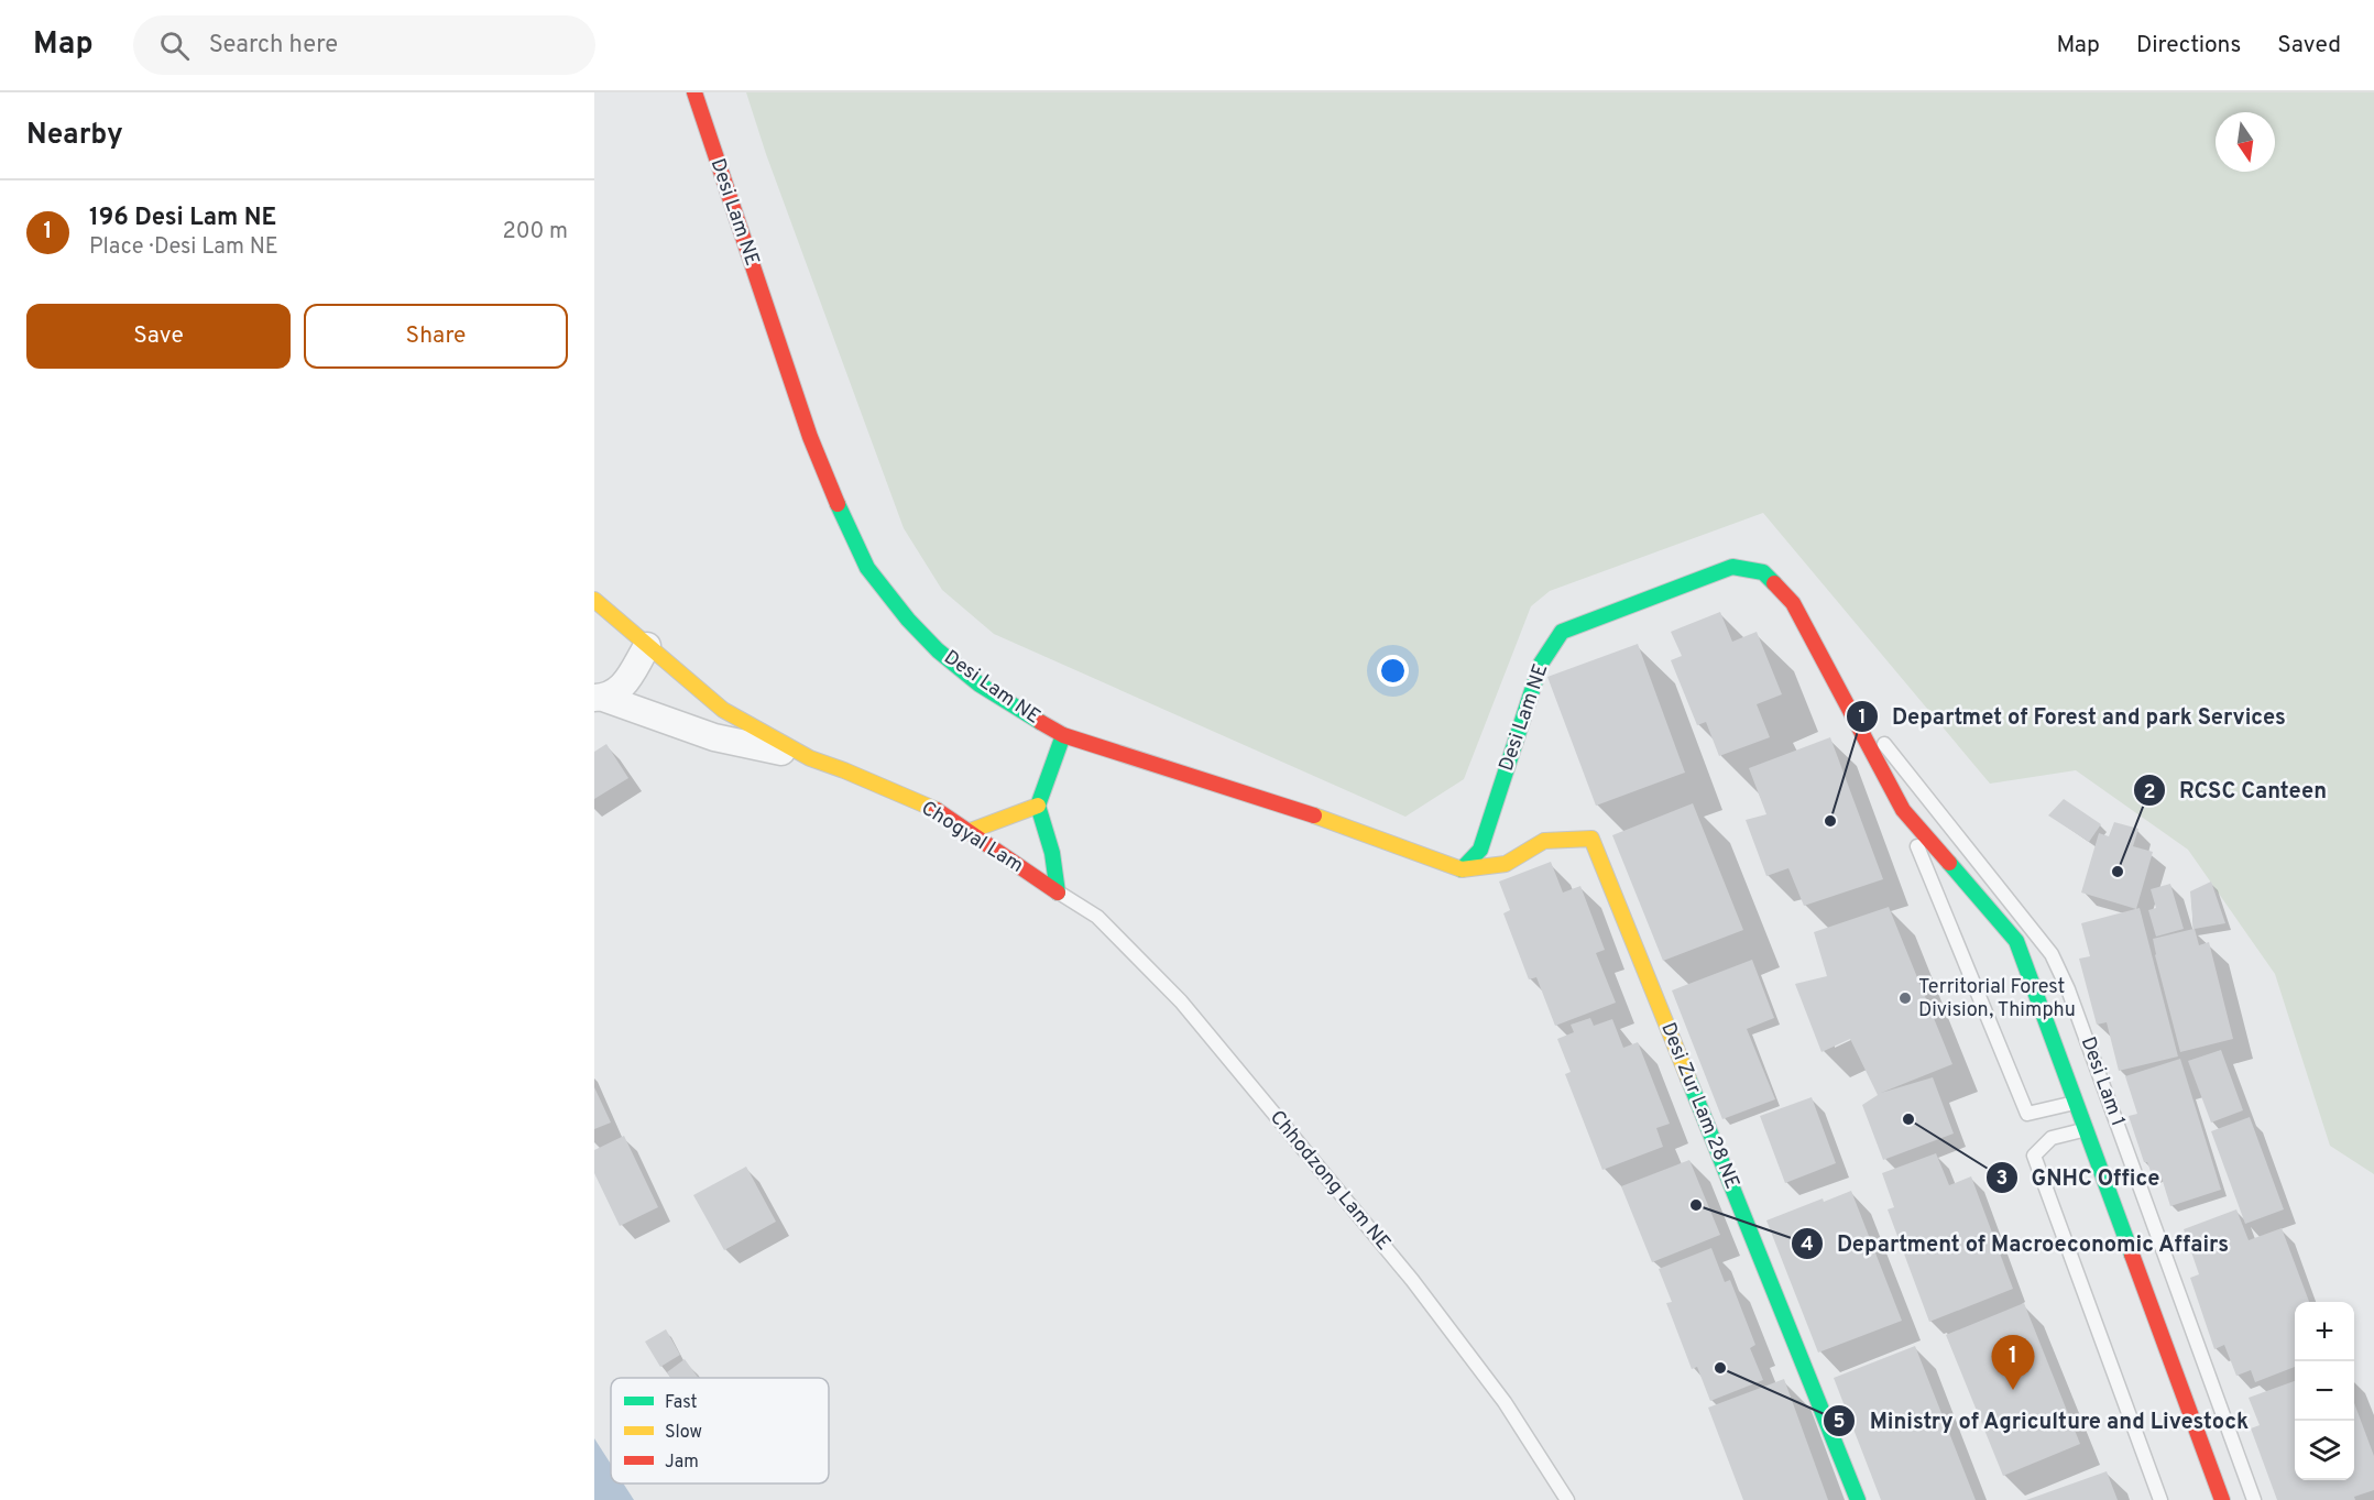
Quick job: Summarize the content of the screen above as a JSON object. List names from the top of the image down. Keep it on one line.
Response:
{"streets":{"street":["Desi Lam NE","Chogyal Lam","Desi Zur Lam 28 NE"],"lane":["Desi Lam 1","Chhodzong Lam NE"]},"crossings":[["Desi Lam NE","Desi Lam 1"],["Desi Lam NE","Desi Zur Lam 28 NE"],["Chogyal Lam","Chhodzong Lam NE"]],"places":["Departmet of Forest and park Services","RCSC Canteen","Territorial Forest Division, Thimphu","GNHC Office","Department of Macroeconomic Affairs","Ministry of Agriculture and Livestock"],"legend":["Fast","Slow","Jam"],"north":"bottom","page":{"header":"Map","search":"Search here","nav":["Map","Directions","Saved"],"heading":"Nearby","list":[{"mark":"1","name":"196 Desi Lam NE","note":"Place · Desi Lam NE","value":"200 m"}],"buttons":["Save","Share"],"map_buttons":["+","−"],"pins":"1"}}
